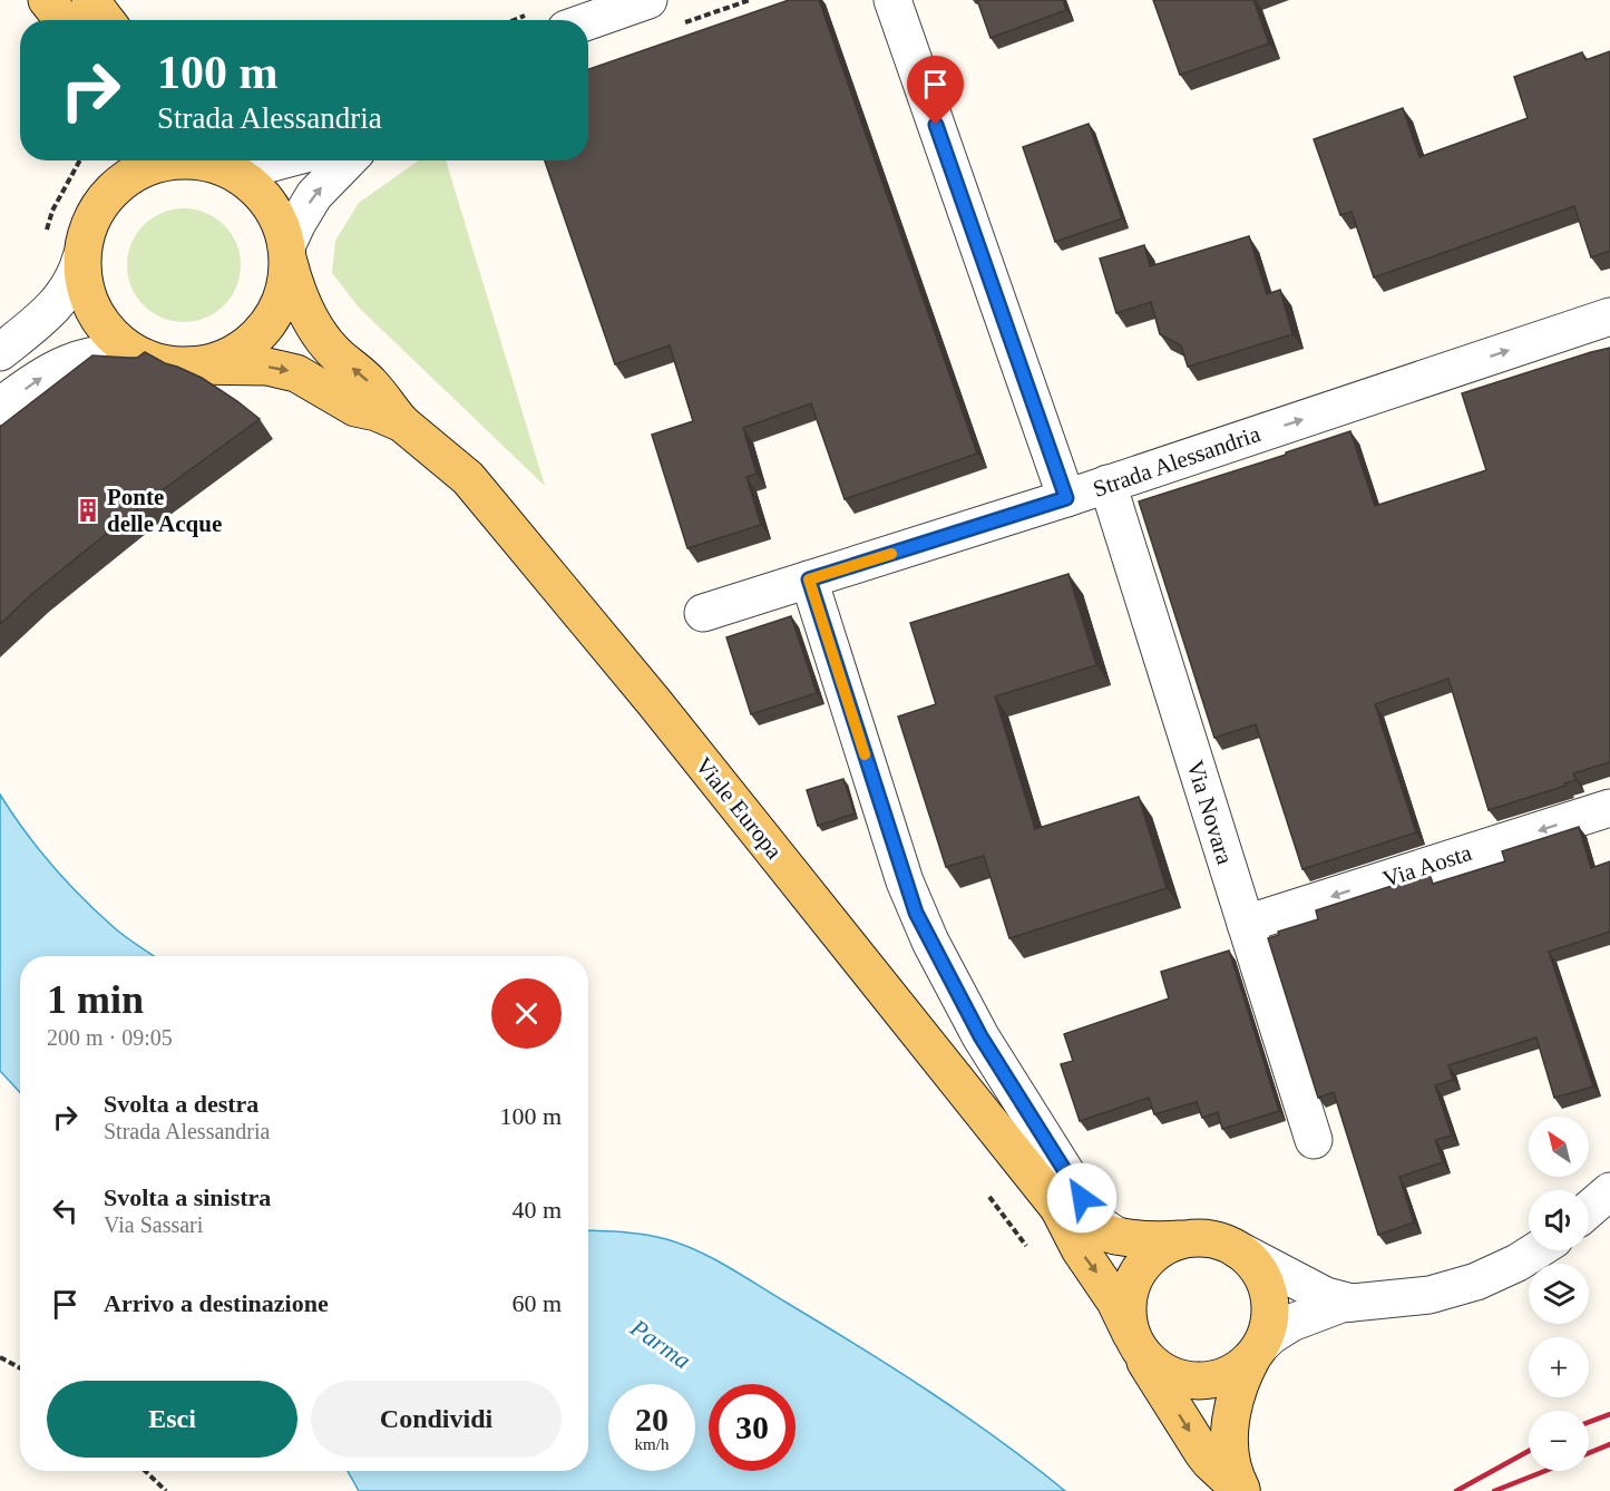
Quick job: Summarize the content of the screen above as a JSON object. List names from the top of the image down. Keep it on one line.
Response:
{"streets":{"main road":["Viale Europa"],"street":["Strada Alessandria","Via Novara","Via Aosta"]},"crossings":[["Strada Alessandria","Via Novara"],["Via Novara","Via Aosta"]],"one_way":["Strada Alessandria","Via Aosta"],"water":["Parma"],"places":{"building":["Ponte delle Acque"]},"north":"top left","page":{"turn":["100 m","Strada Alessandria"],"heading":["1 min","200 m · 09:05"],"list":[{"name":"Svolta a destra","note":"Strada Alessandria","value":"100 m"},{"name":"Svolta a sinistra","note":"Via Sassari","value":"40 m"},{"name":"Arrivo a destinazione","value":"60 m"}],"map_buttons":["+","−"],"buttons":["Esci","Condividi"],"speed":"20 km/h","limit":"30"}}
